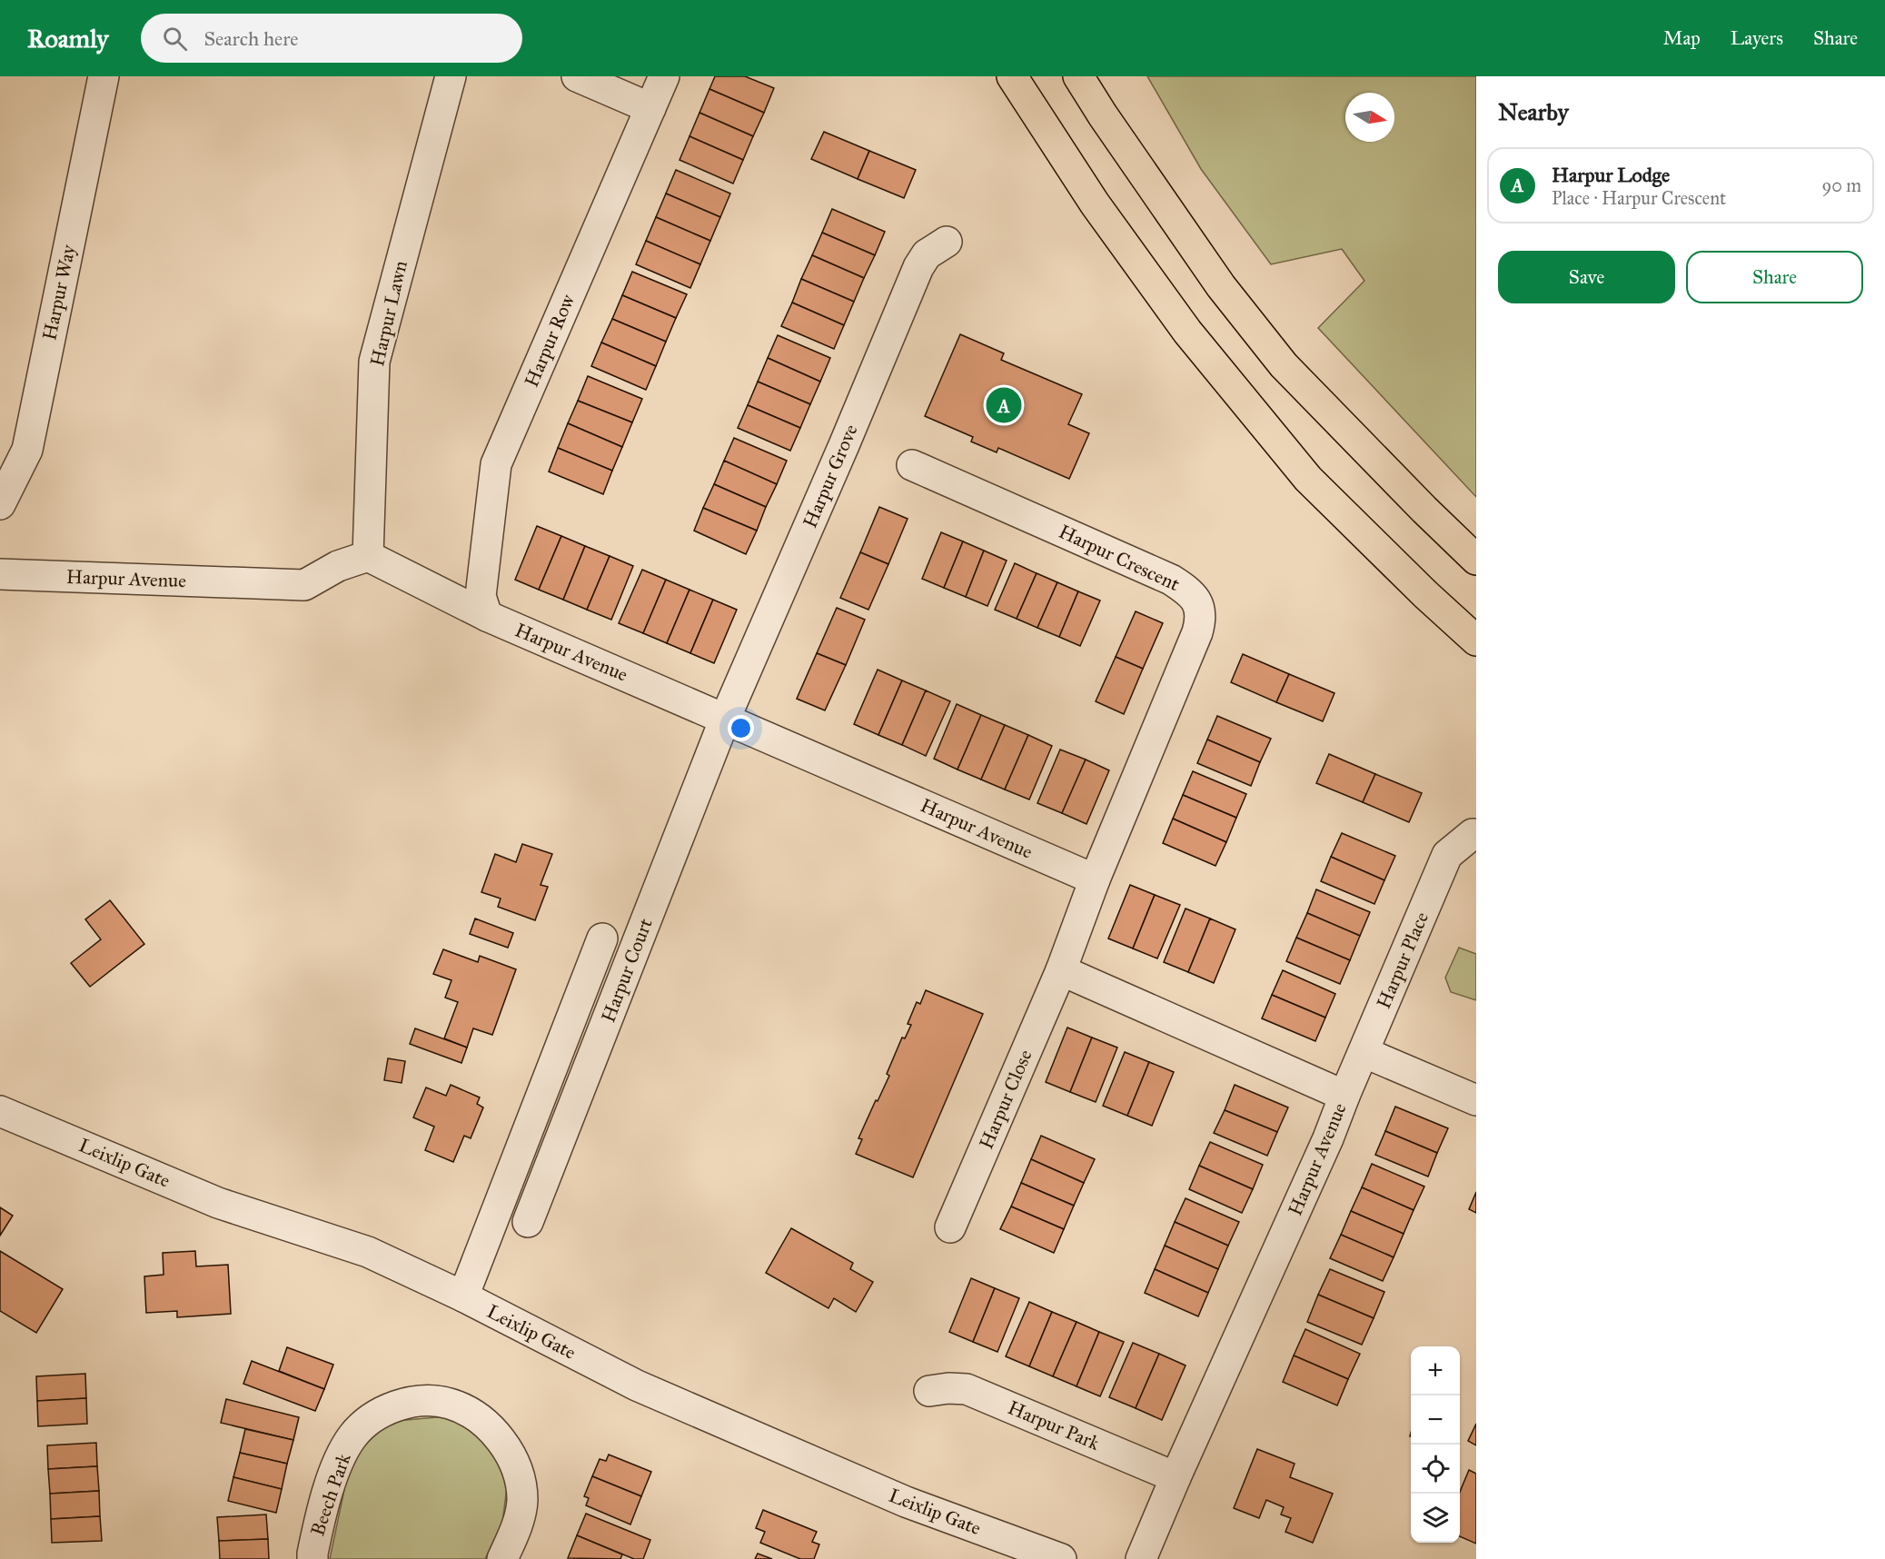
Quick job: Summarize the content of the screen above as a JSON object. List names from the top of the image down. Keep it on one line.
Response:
{"streets":{"street":["Harpur Way","Harpur Lawn","Harpur Row","Harpur Grove","Harpur Crescent","Harpur Avenue","Harpur Place","Harpur Court","Harpur Close","Leixlip Gate","Harpur Park","Beech Park"]},"crossings":[["Harpur Lawn","Harpur Avenue"],["Harpur Row","Harpur Avenue"],["Harpur Grove","Harpur Avenue"],["Harpur Grove","Harpur Court"],["Harpur Crescent","Harpur Avenue"],["Harpur Avenue","Harpur Place"],["Harpur Avenue","Harpur Court"],["Harpur Avenue","Harpur Close"],["Harpur Avenue","Harpur Park"]],"north":"right","page":{"header":"Roamly","search":"Search here","nav":["Map","Layers","Share"],"heading":"Nearby","list":[{"mark":"A","name":"Harpur Lodge","note":"Place · Harpur Crescent","value":"90 m"}],"buttons":["Save","Share"],"pins":"A","map_buttons":["+","−"]}}
